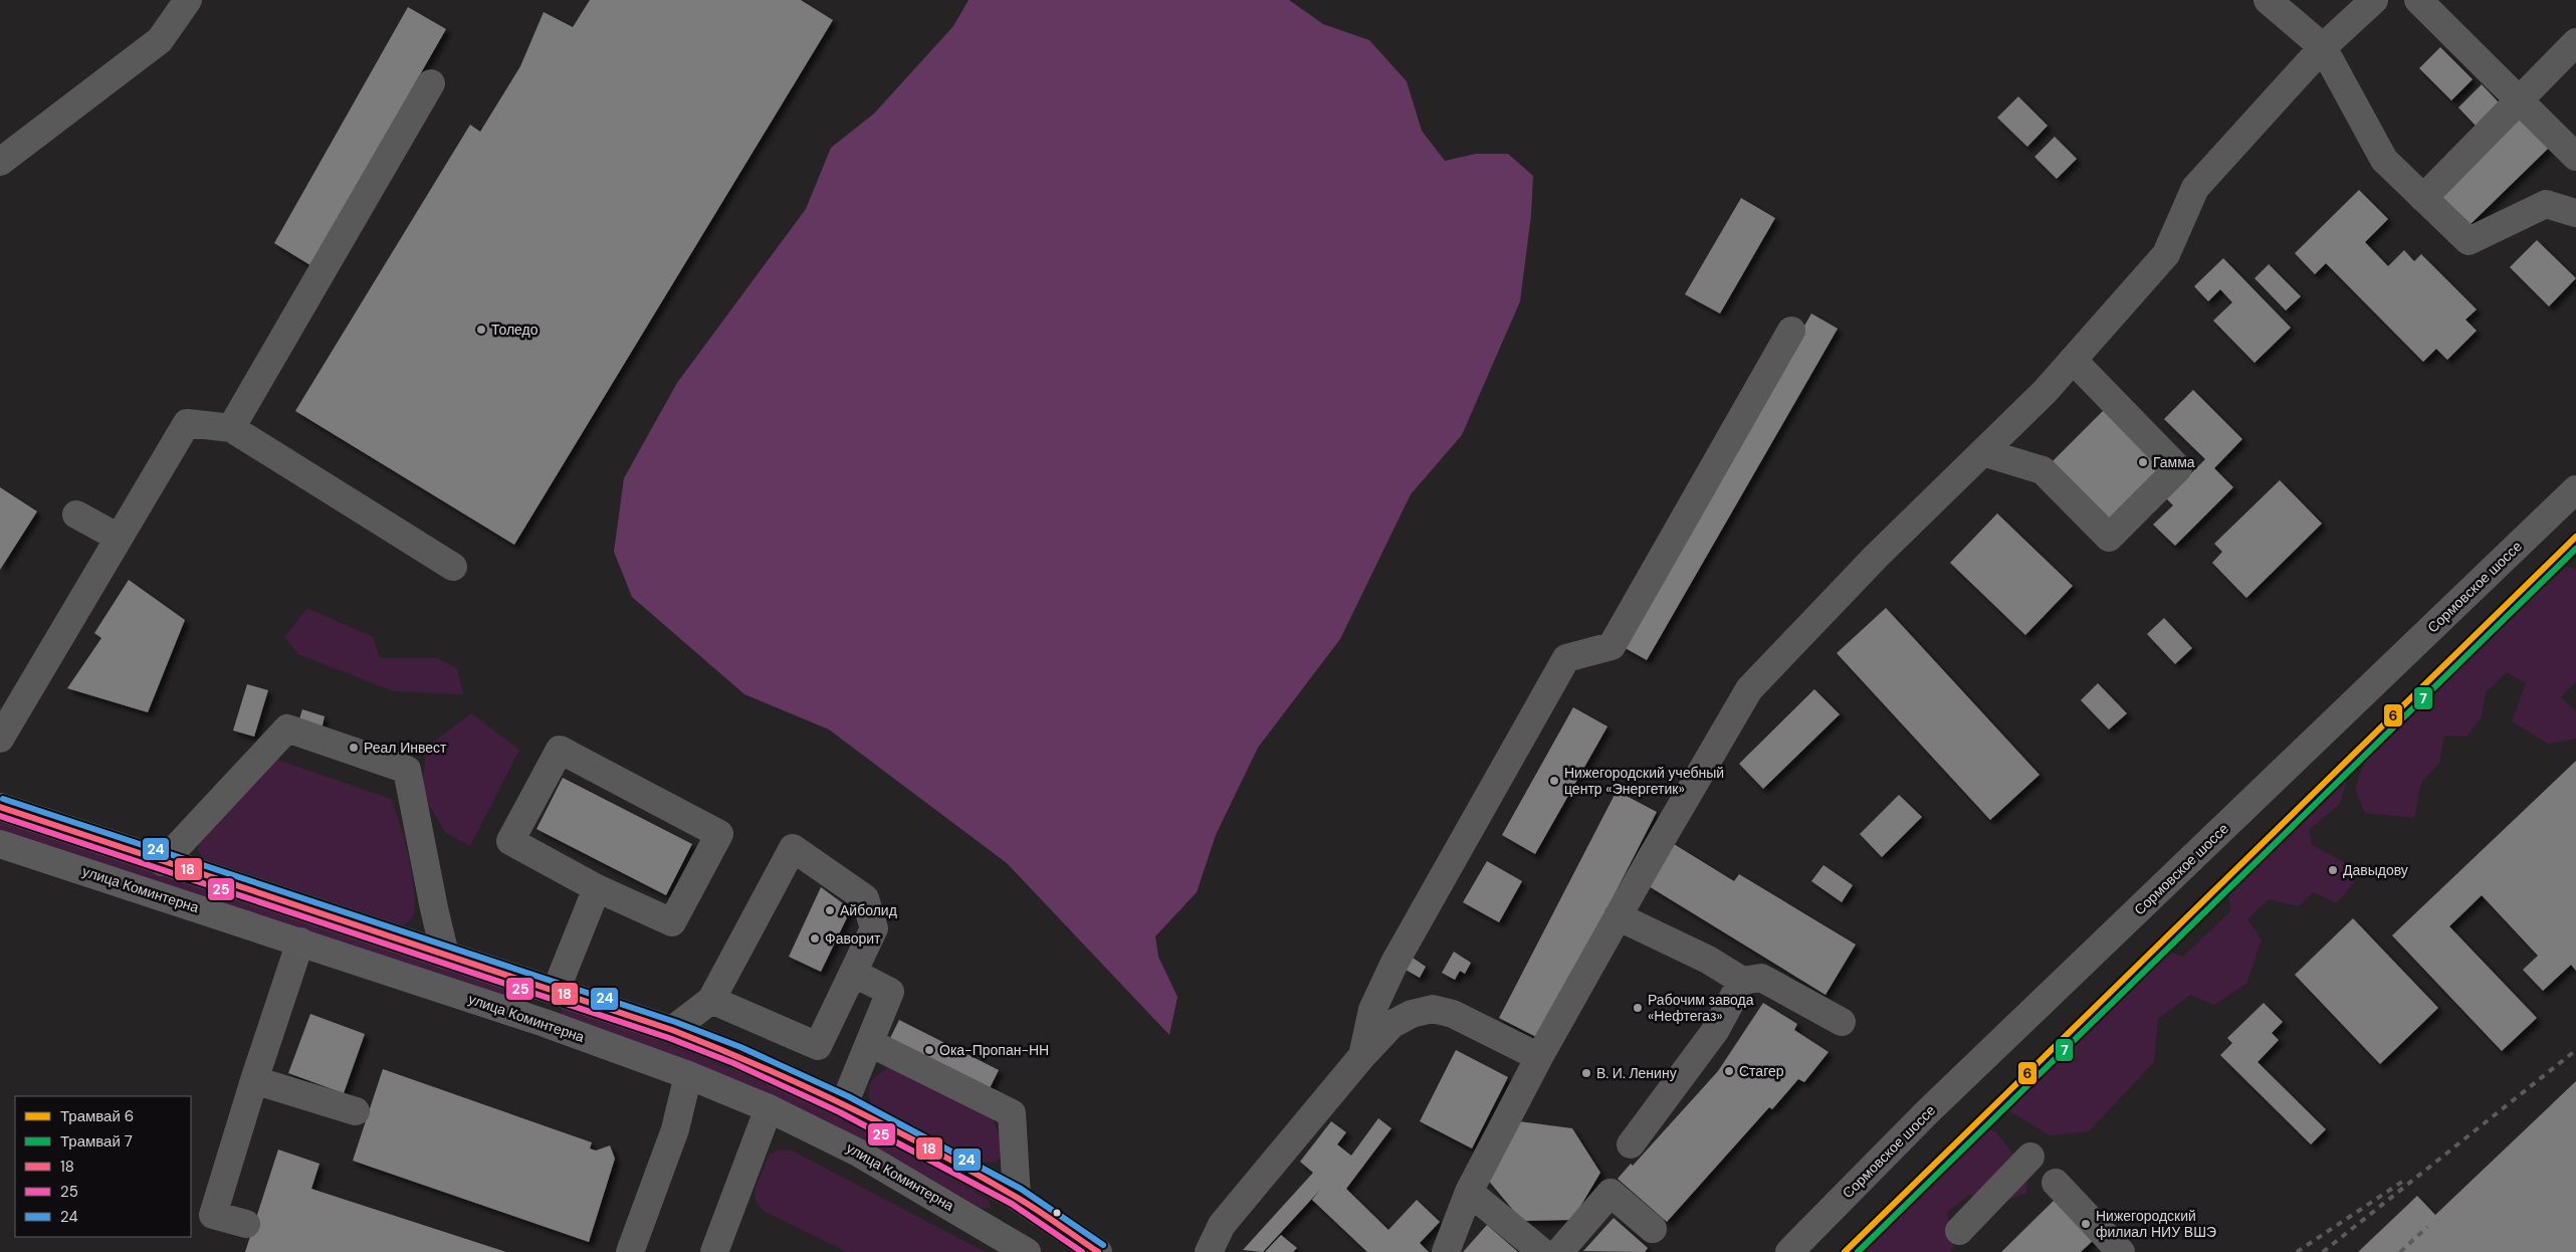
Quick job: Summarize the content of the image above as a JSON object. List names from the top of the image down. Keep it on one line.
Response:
{"streets":{"main road":["Сормовское шоссе","улица Коминтерна"]},"places":["Толедо","Гамма","Реал Инвест","Нижегородский учебный центр «Энергетик»","Давыдову","Айболид","Фаворит","Рабочим завода «Нефтегаз»","Ока-Пропан-НН","Стагер","В. И. Ленину","Нижегородский филиал НИУ ВШЭ"],"lines":["tram line 6","tram line 7","transit line 24","transit line 18","transit line 25"],"legend":["Трамвай 6","Трамвай 7","18","25","24"]}
